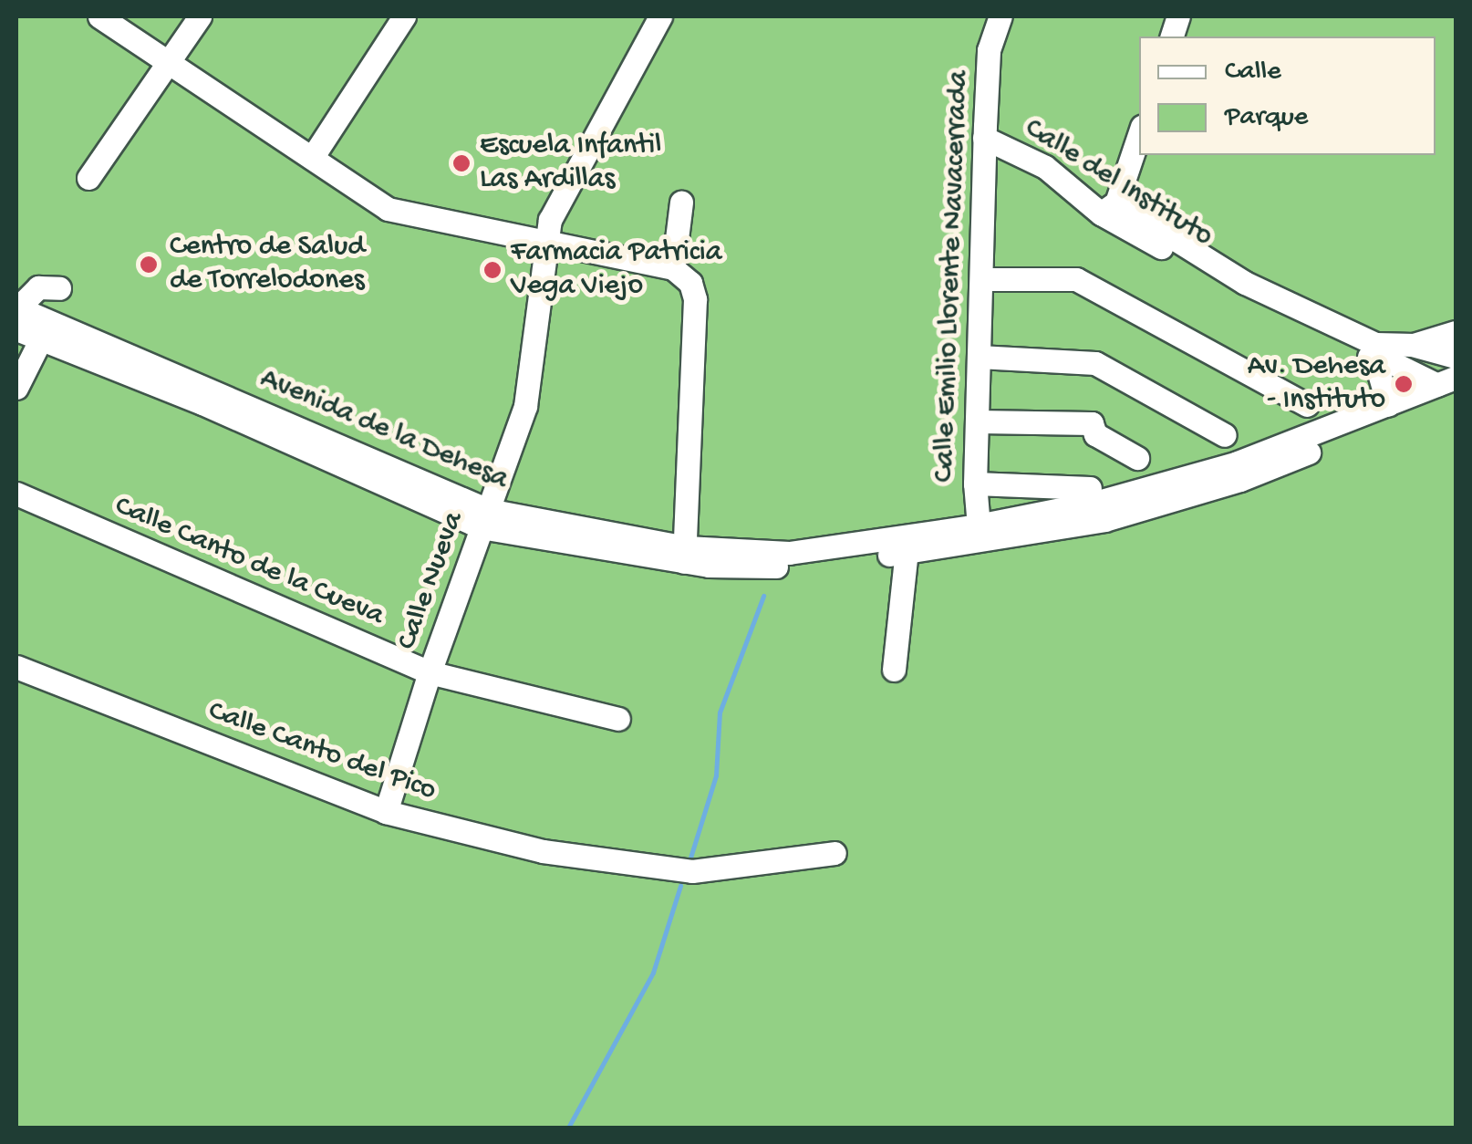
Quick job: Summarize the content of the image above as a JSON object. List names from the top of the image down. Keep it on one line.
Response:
{"streets":{"street":["Calle del Instituto","Calle Emilio Llorente Navacerrada","Avenida de la Dehesa","Calle Canto de la Cueva","Calle Nueva","Calle Canto del Pico"]},"crossings":[["Calle del Instituto","Calle Emilio Llorente Navacerrada"],["Calle del Instituto","Avenida de la Dehesa"],["Calle Emilio Llorente Navacerrada","Avenida de la Dehesa"],["Avenida de la Dehesa","Calle Nueva"],["Calle Canto de la Cueva","Calle Nueva"],["Calle Nueva","Calle Canto del Pico"]],"places":["Escuela Infantil Las Ardillas","Centro de Salud de Torrelodones","Farmacia Patricia Vega Viejo","Av. Dehesa - Instituto"],"legend":["Calle","Parque"]}
